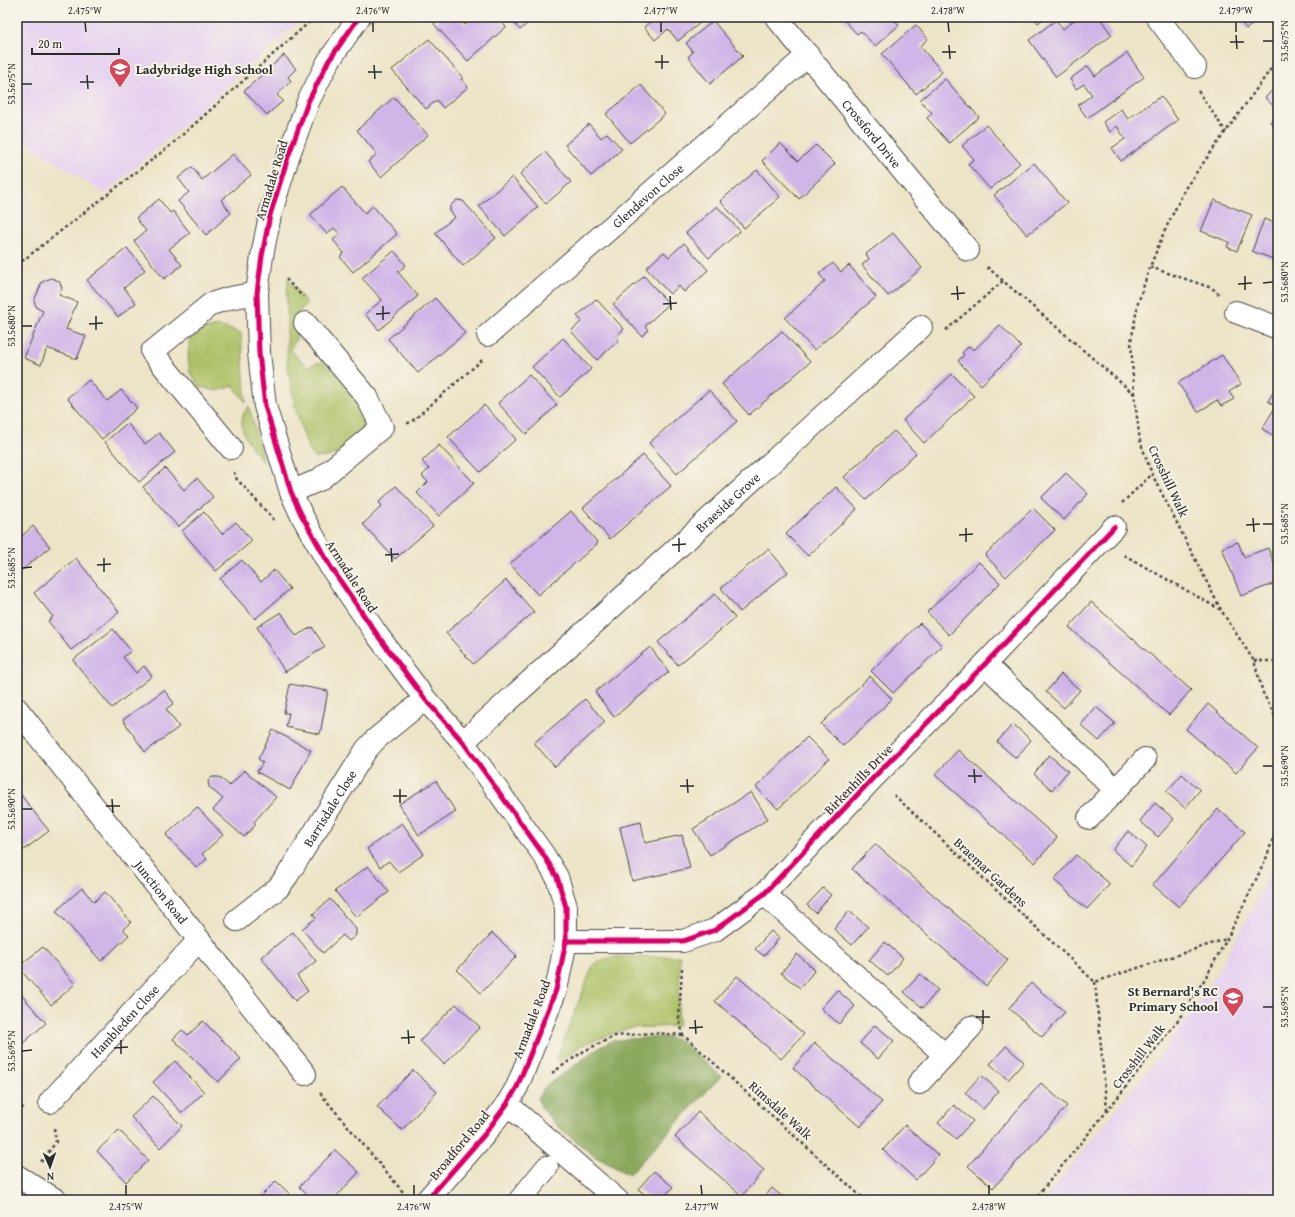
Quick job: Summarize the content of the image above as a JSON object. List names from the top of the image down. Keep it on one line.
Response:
{"streets":{"street":["Crossford Drive","Armadale Road","Glendevon Close","Braeside Grove","Birkenhills Drive","Barrisdale Close","Junction Road","Hambleden Close","Broadford Road"],"path":["Crosshill Walk","Braemar Gardens","Rimsdale Walk"]},"crossings":[["Crossford Drive","Glendevon Close"],["Armadale Road","Braeside Grove"],["Armadale Road","Birkenhills Drive"],["Armadale Road","Barrisdale Close"],["Armadale Road","Broadford Road"],["Birkenhills Drive","Braemar Gardens"],["Junction Road","Hambleden Close"]],"places":{"school or university":["Ladybridge High School","St Bernard's RC Primary School"]},"scale_bar":"20 m","north":"bottom","coordinates":["2.475°W","2.476°W","2.477°W","2.478°W","2.479°W","53.5675°N","53.5680°N","53.5685°N","53.5690°N","53.5695°N"]}
